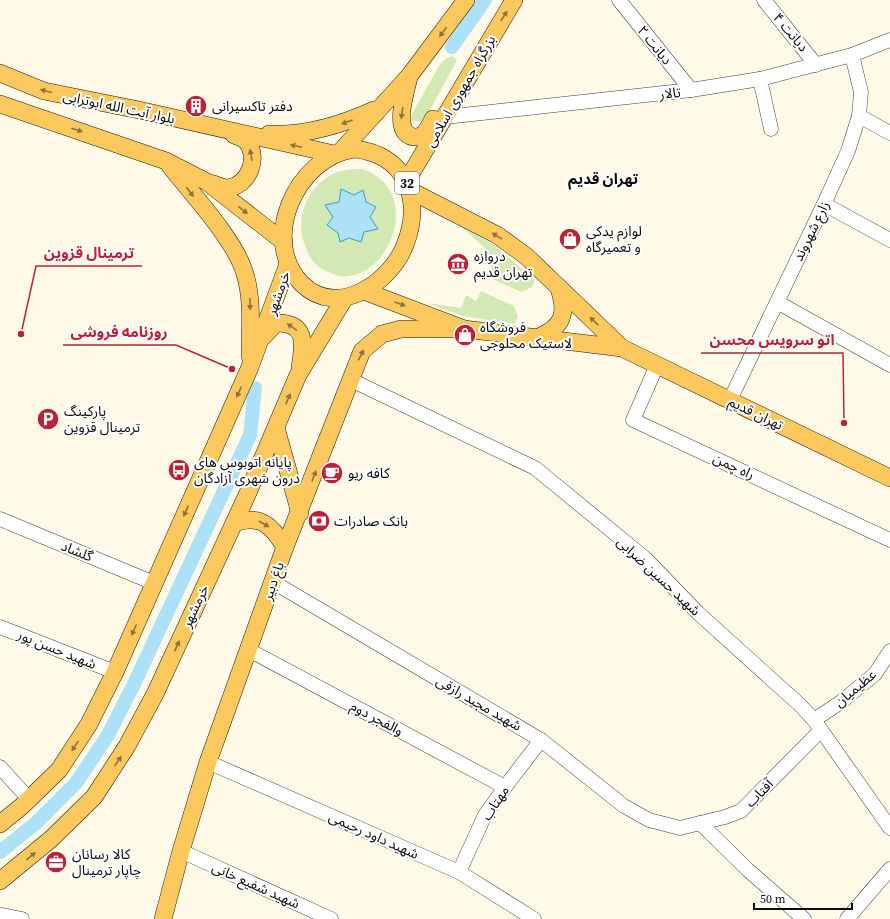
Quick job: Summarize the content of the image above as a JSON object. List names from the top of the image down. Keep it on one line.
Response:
{"streets":{"main road":["بزرگراه جمهوری اسلامی","بلوار آیت الله ابوترابی","32","خرمشهر","تهران قدیم","باغ دبیر"],"street":["دیانت ۴","دیانت ۲","تالار","زارع شهروند","راه چمن","گلشاد","شهید حسین ضرابی","شهید حسن پور","عظیمیان","شهید مجید رازقی","والفجر دوم","آفتاب","مهتاب","شهید داود رحیمی","شهید شفیع خانی"]},"crossings":[["دیانت ۴","تالار"],["دیانت ۲","تالار"],["بزرگراه جمهوری اسلامی","تالار"],["بزرگراه جمهوری اسلامی","بلوار آیت الله ابوترابی"],["بزرگراه جمهوری اسلامی","32"],["بزرگراه جمهوری اسلامی","خرمشهر"],["تالار","زارع شهروند"],["بلوار آیت الله ابوترابی","32"],["بلوار آیت الله ابوترابی","خرمشهر"],["32","خرمشهر"],["زارع شهروند","تهران قدیم"],["خرمشهر","گلشاد"],["خرمشهر","شهید حسن پور"],["تهران قدیم","راه چمن"],["شهید حسین ضرابی","باغ دبیر"],["شهید حسین ضرابی","عظیمیان"],["شهید حسین ضرابی","آفتاب"],["باغ دبیر","شهید مجید رازقی"],["باغ دبیر","والفجر دوم"],["باغ دبیر","شهید داود رحیمی"],["باغ دبیر","شهید شفیع خانی"],["عظیمیان","آفتاب"],["شهید مجید رازقی","آفتاب"],["شهید مجید رازقی","مهتاب"],["والفجر دوم","مهتاب"],["مهتاب","شهید داود رحیمی"]],"districts":["تهران قدیم"],"places":{"building":["دفتر تاکسیرانی"],"shop":["لوازم یدکی و تعمیرگاه","فروشگاه لاستیک محلوجی"],"museum":["دروازه تهران قدیم"],"other":["ترمینال قزوین","روزنامه فروشی","اتو سرویس محسن"],"parking":["پارکینگ ترمینال قزوین"],"bus stop":["پایانه اتوبوس های درون شهری آزادگان"],"cafe":["کافه ریو"],"bank":["بانک صادرات"],"office":["کالا رسانان چاپار ترمینال"]},"scale_bar":"50 m"}
